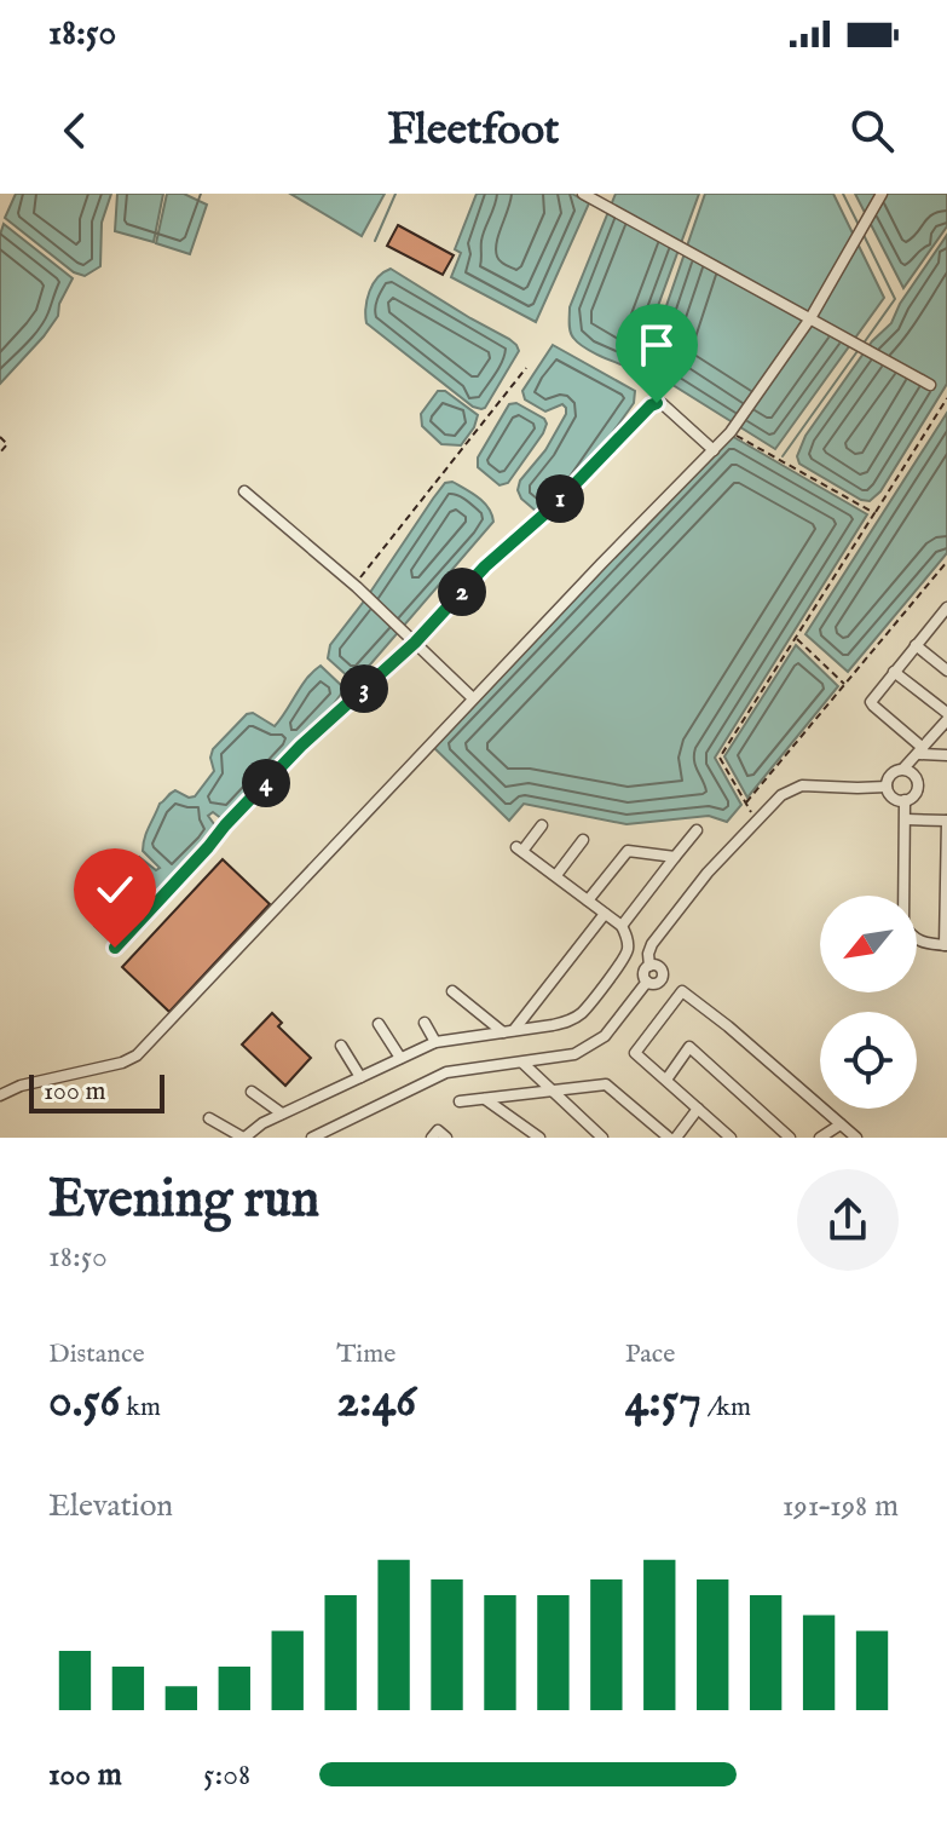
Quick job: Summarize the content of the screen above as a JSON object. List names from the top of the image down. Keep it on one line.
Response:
{"scale_bar":"100 m","north":"bottom left","page":{"status":"18:50","header":"Fleetfoot","pins":["1","2","3","4"],"scale":"100 m","heading":["Evening run","18:50"],"stats":[["Distance","0.56 km"],["Time","2:46"],["Pace","4:57 /km"]],"chart":["Elevation","191–198 m"],"list":[{"name":"100 m","note":"5:08"}]}}
